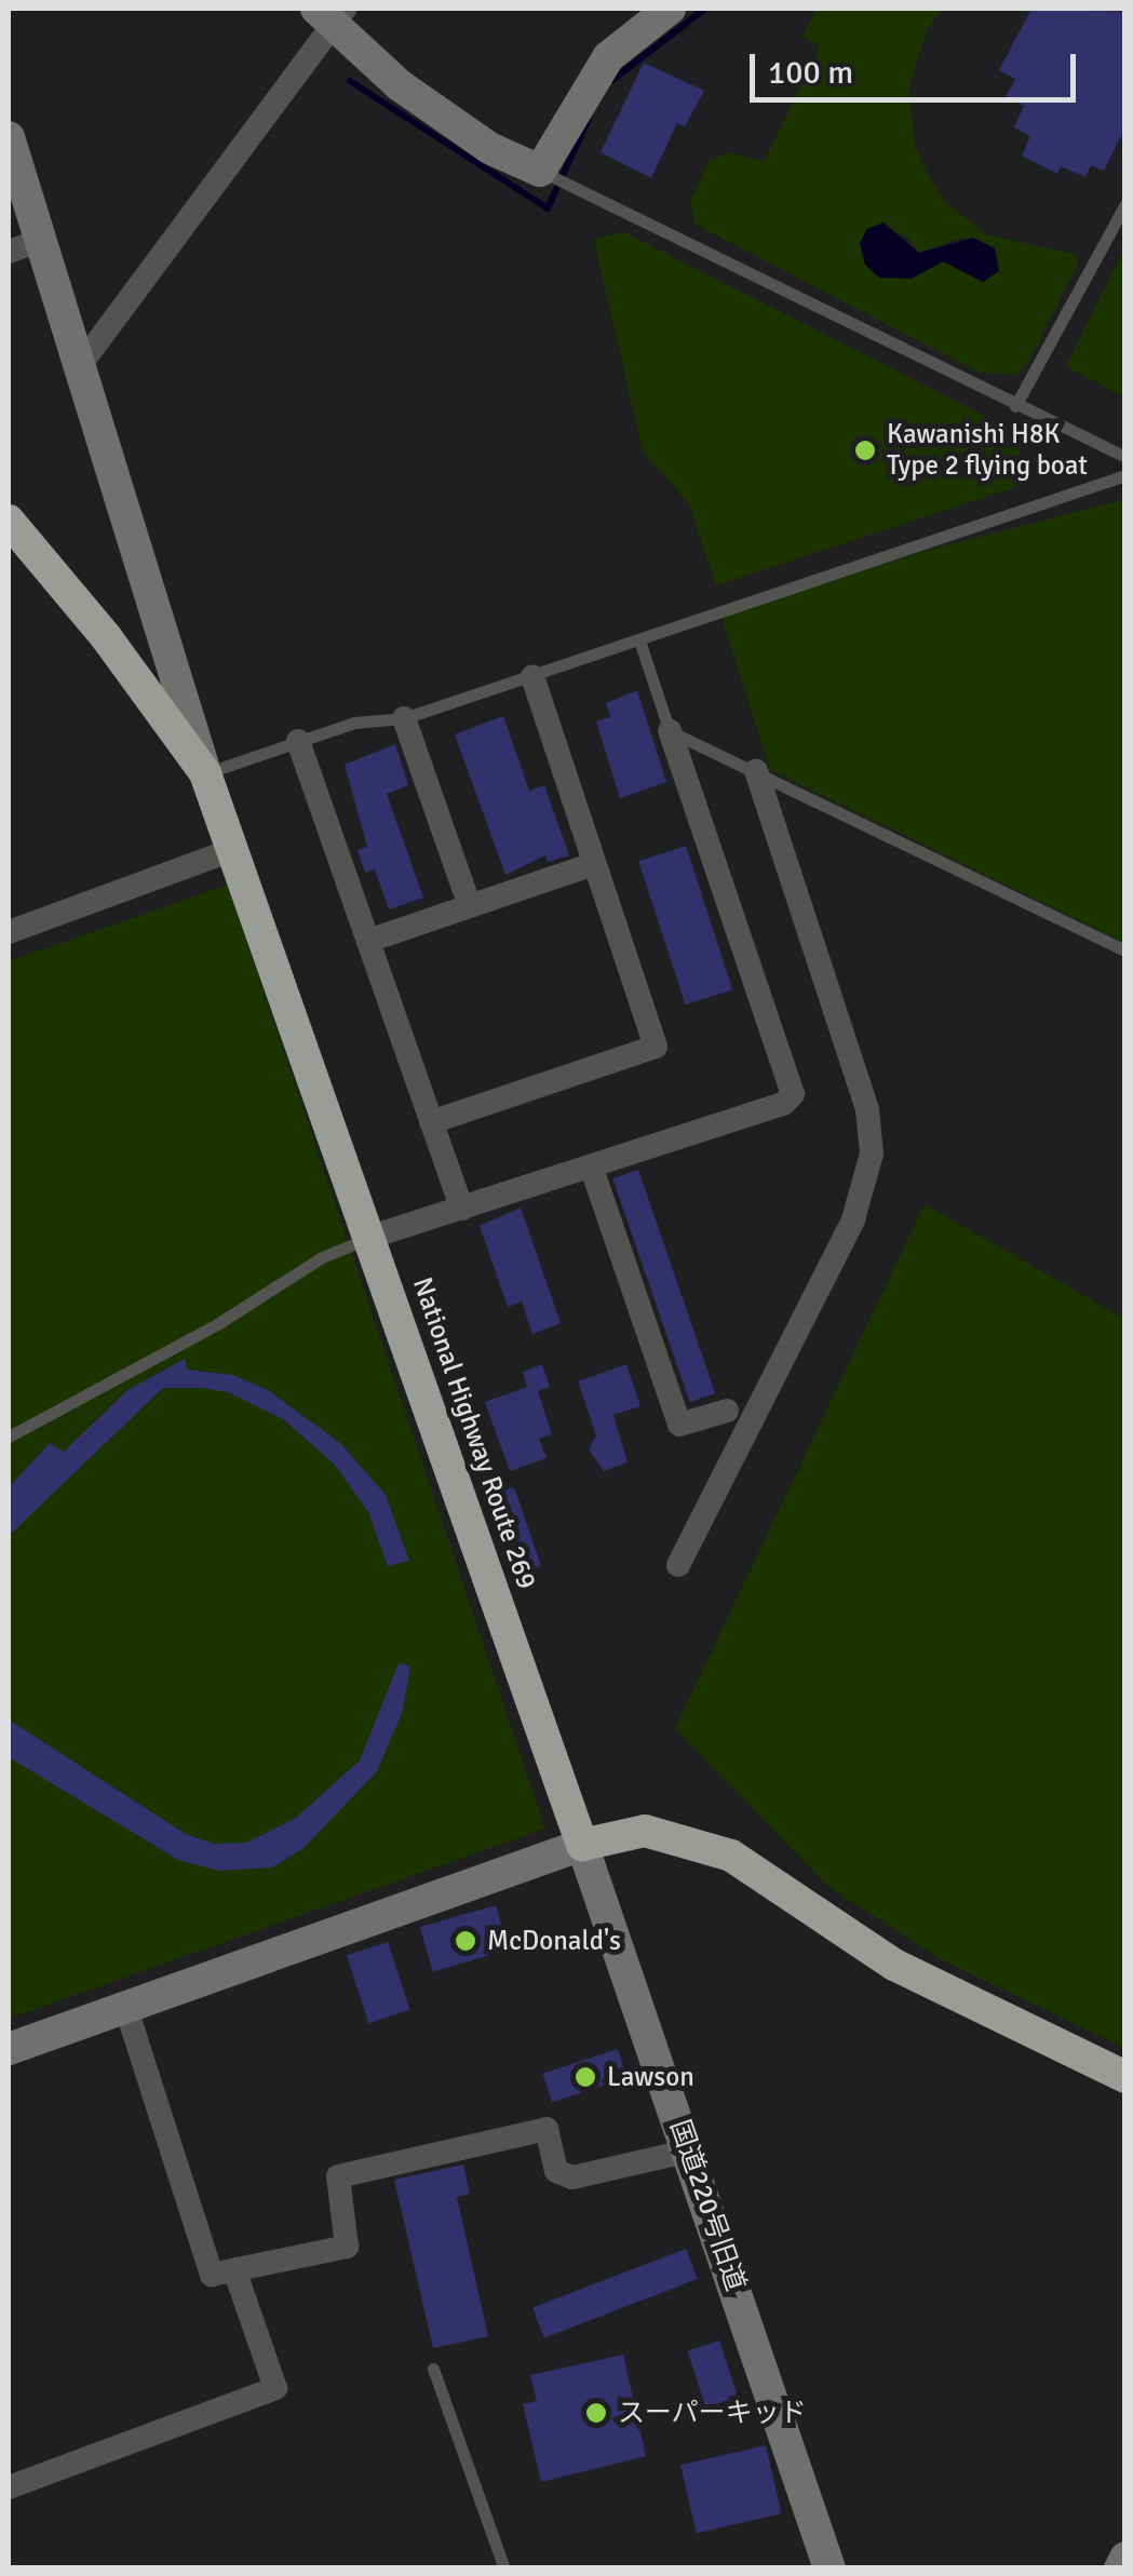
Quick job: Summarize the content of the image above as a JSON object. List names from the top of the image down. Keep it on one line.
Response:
{"streets":{"highway":["National Highway Route 269"],"street":["国道220号旧道"]},"crossings":[["National Highway Route 269","国道220号旧道"]],"places":["Kawanishi H8K Type 2 flying boat","McDonald's","Lawson","スーパーキッド"],"scale_bar":"100 m"}
